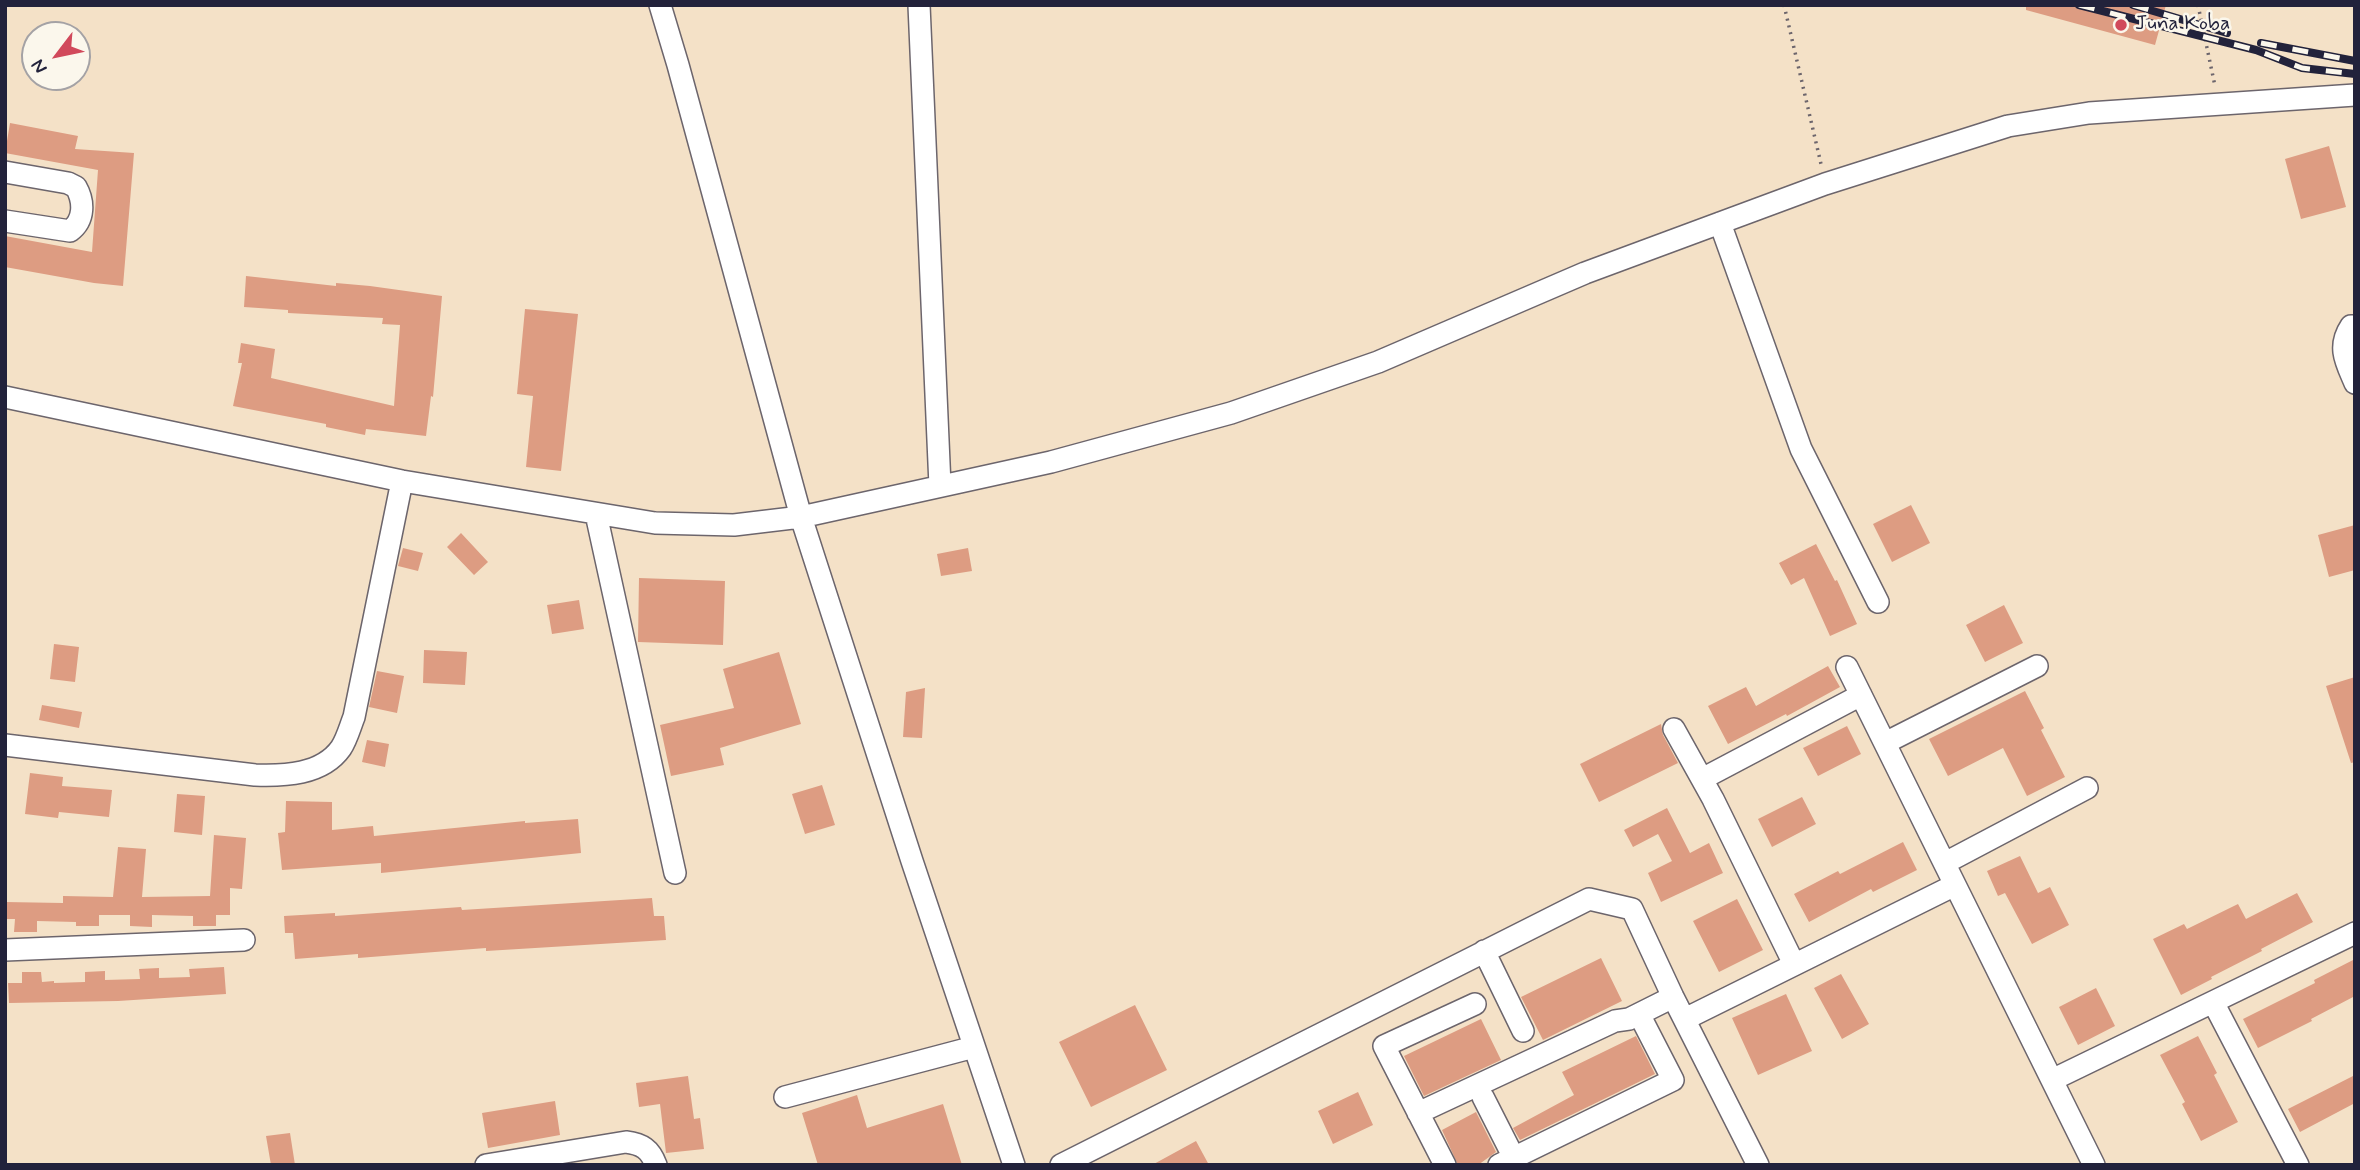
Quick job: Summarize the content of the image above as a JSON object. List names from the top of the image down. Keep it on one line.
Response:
{"places":["Juna Koba"],"north":"bottom left"}
